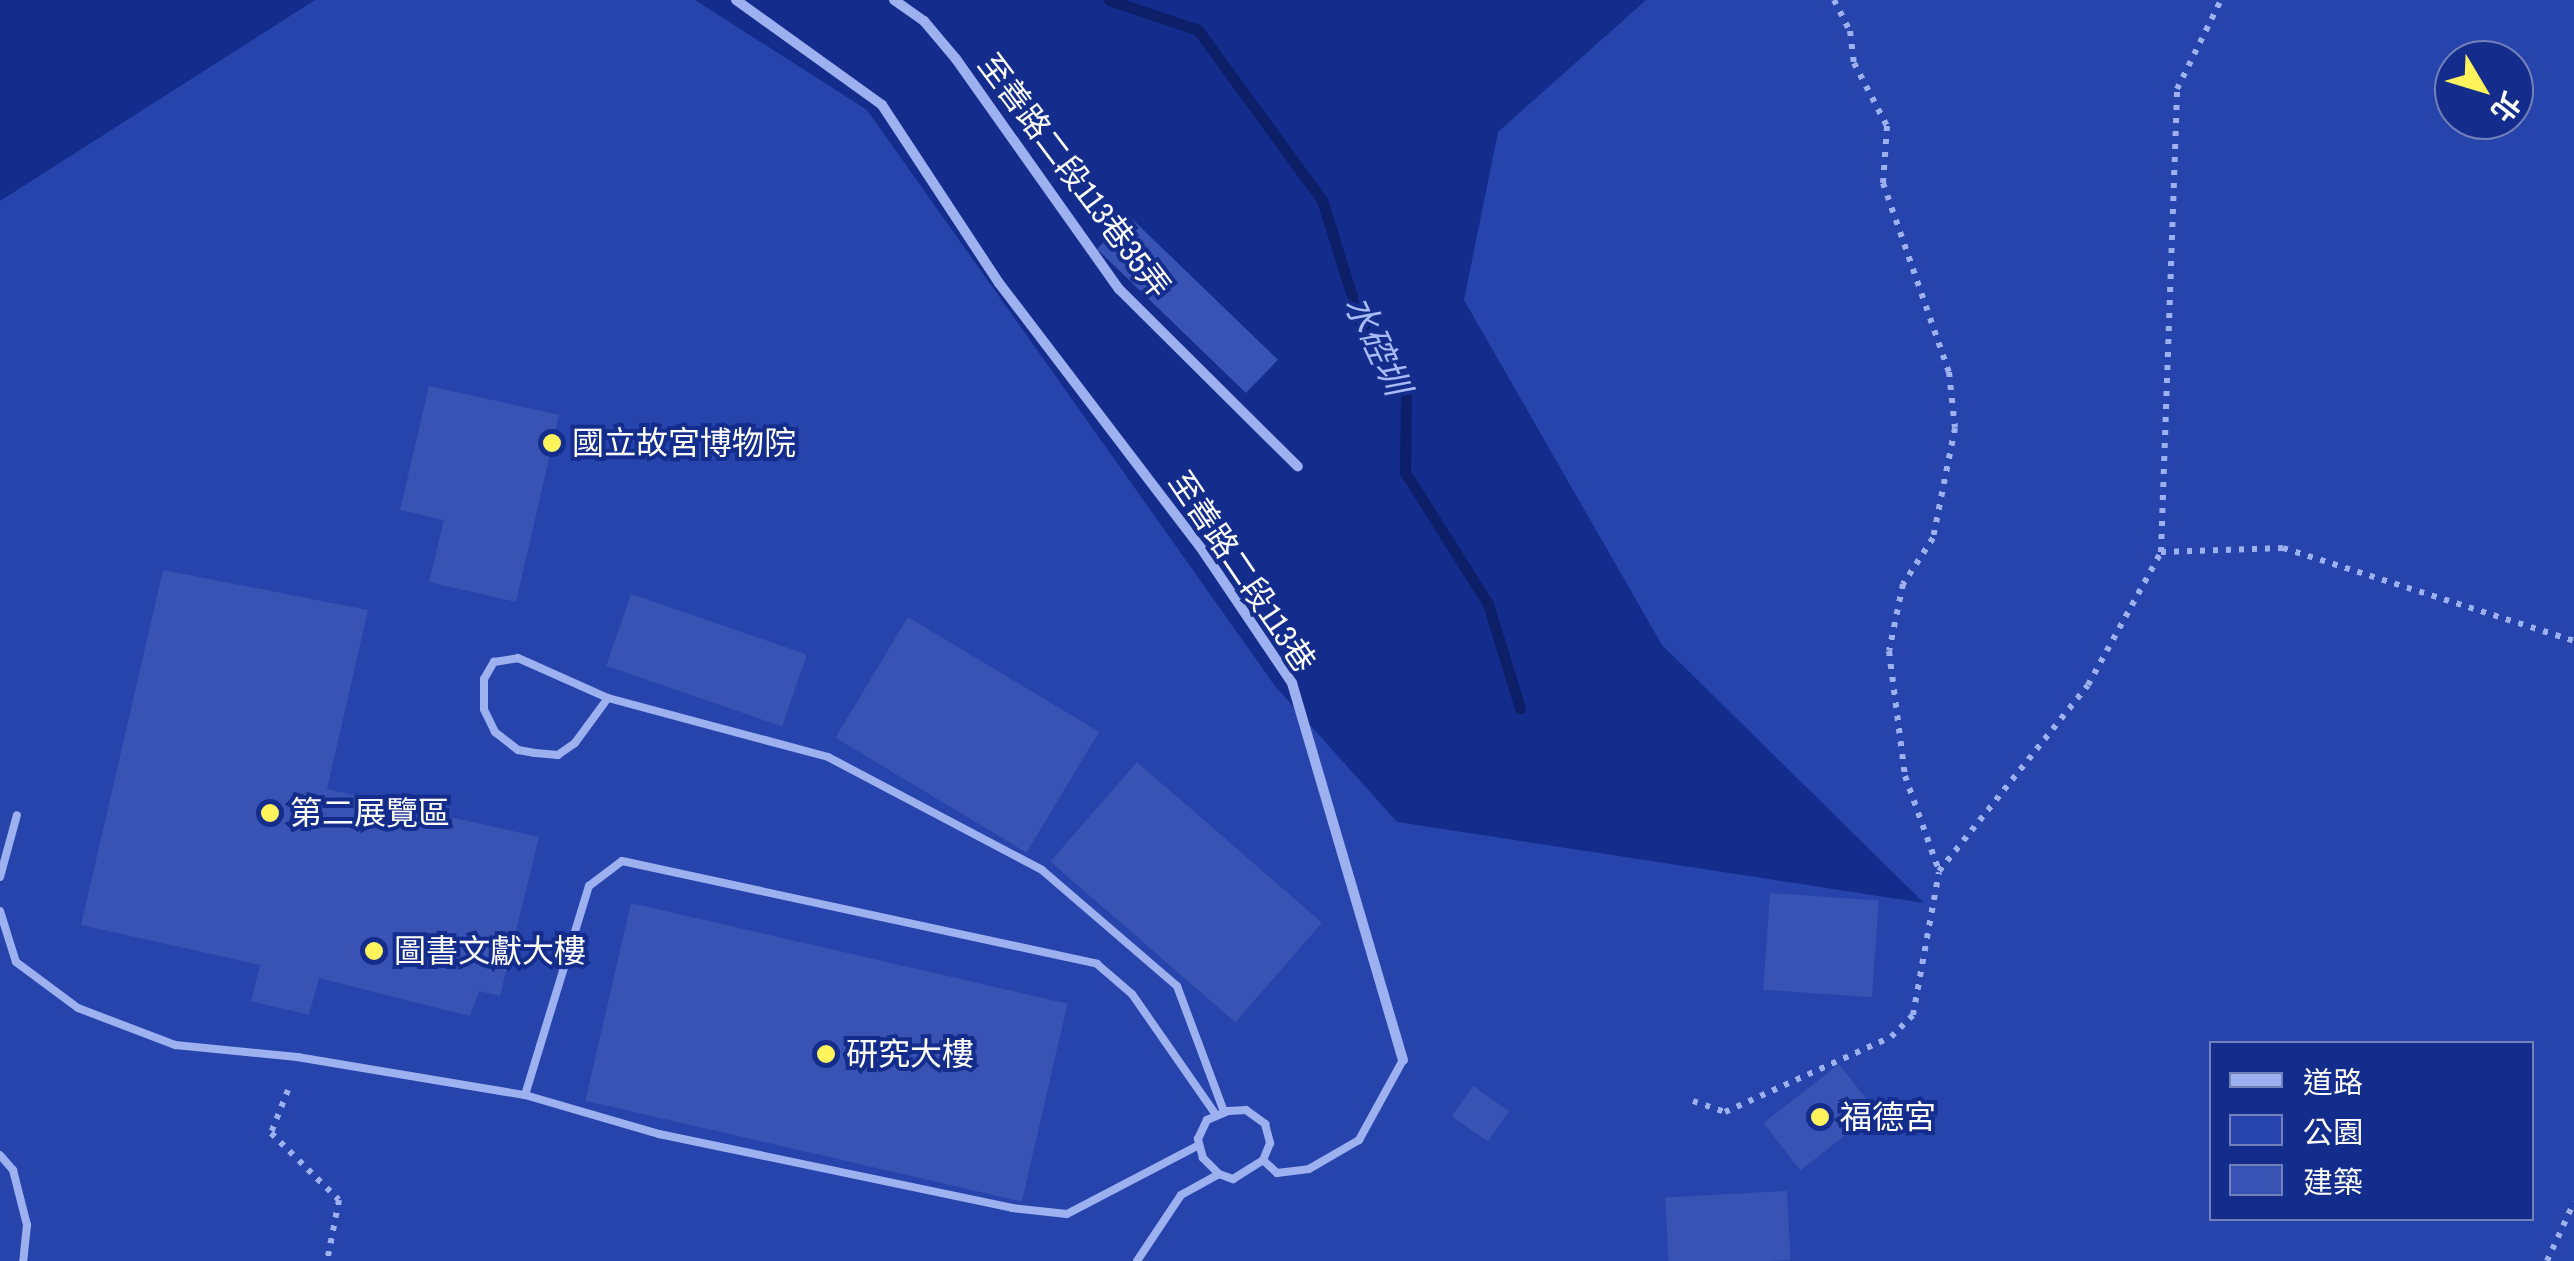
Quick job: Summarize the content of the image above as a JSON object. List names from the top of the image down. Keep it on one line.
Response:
{"streets":{"street":["至善路二段113巷35弄","至善路二段113巷"]},"water":["水硿圳"],"places":["國立故宮博物院","第二展覽區","圖書文獻大樓","研究大樓","福德宮"],"legend":["道路","公園","建築"],"north":"bottom right"}
